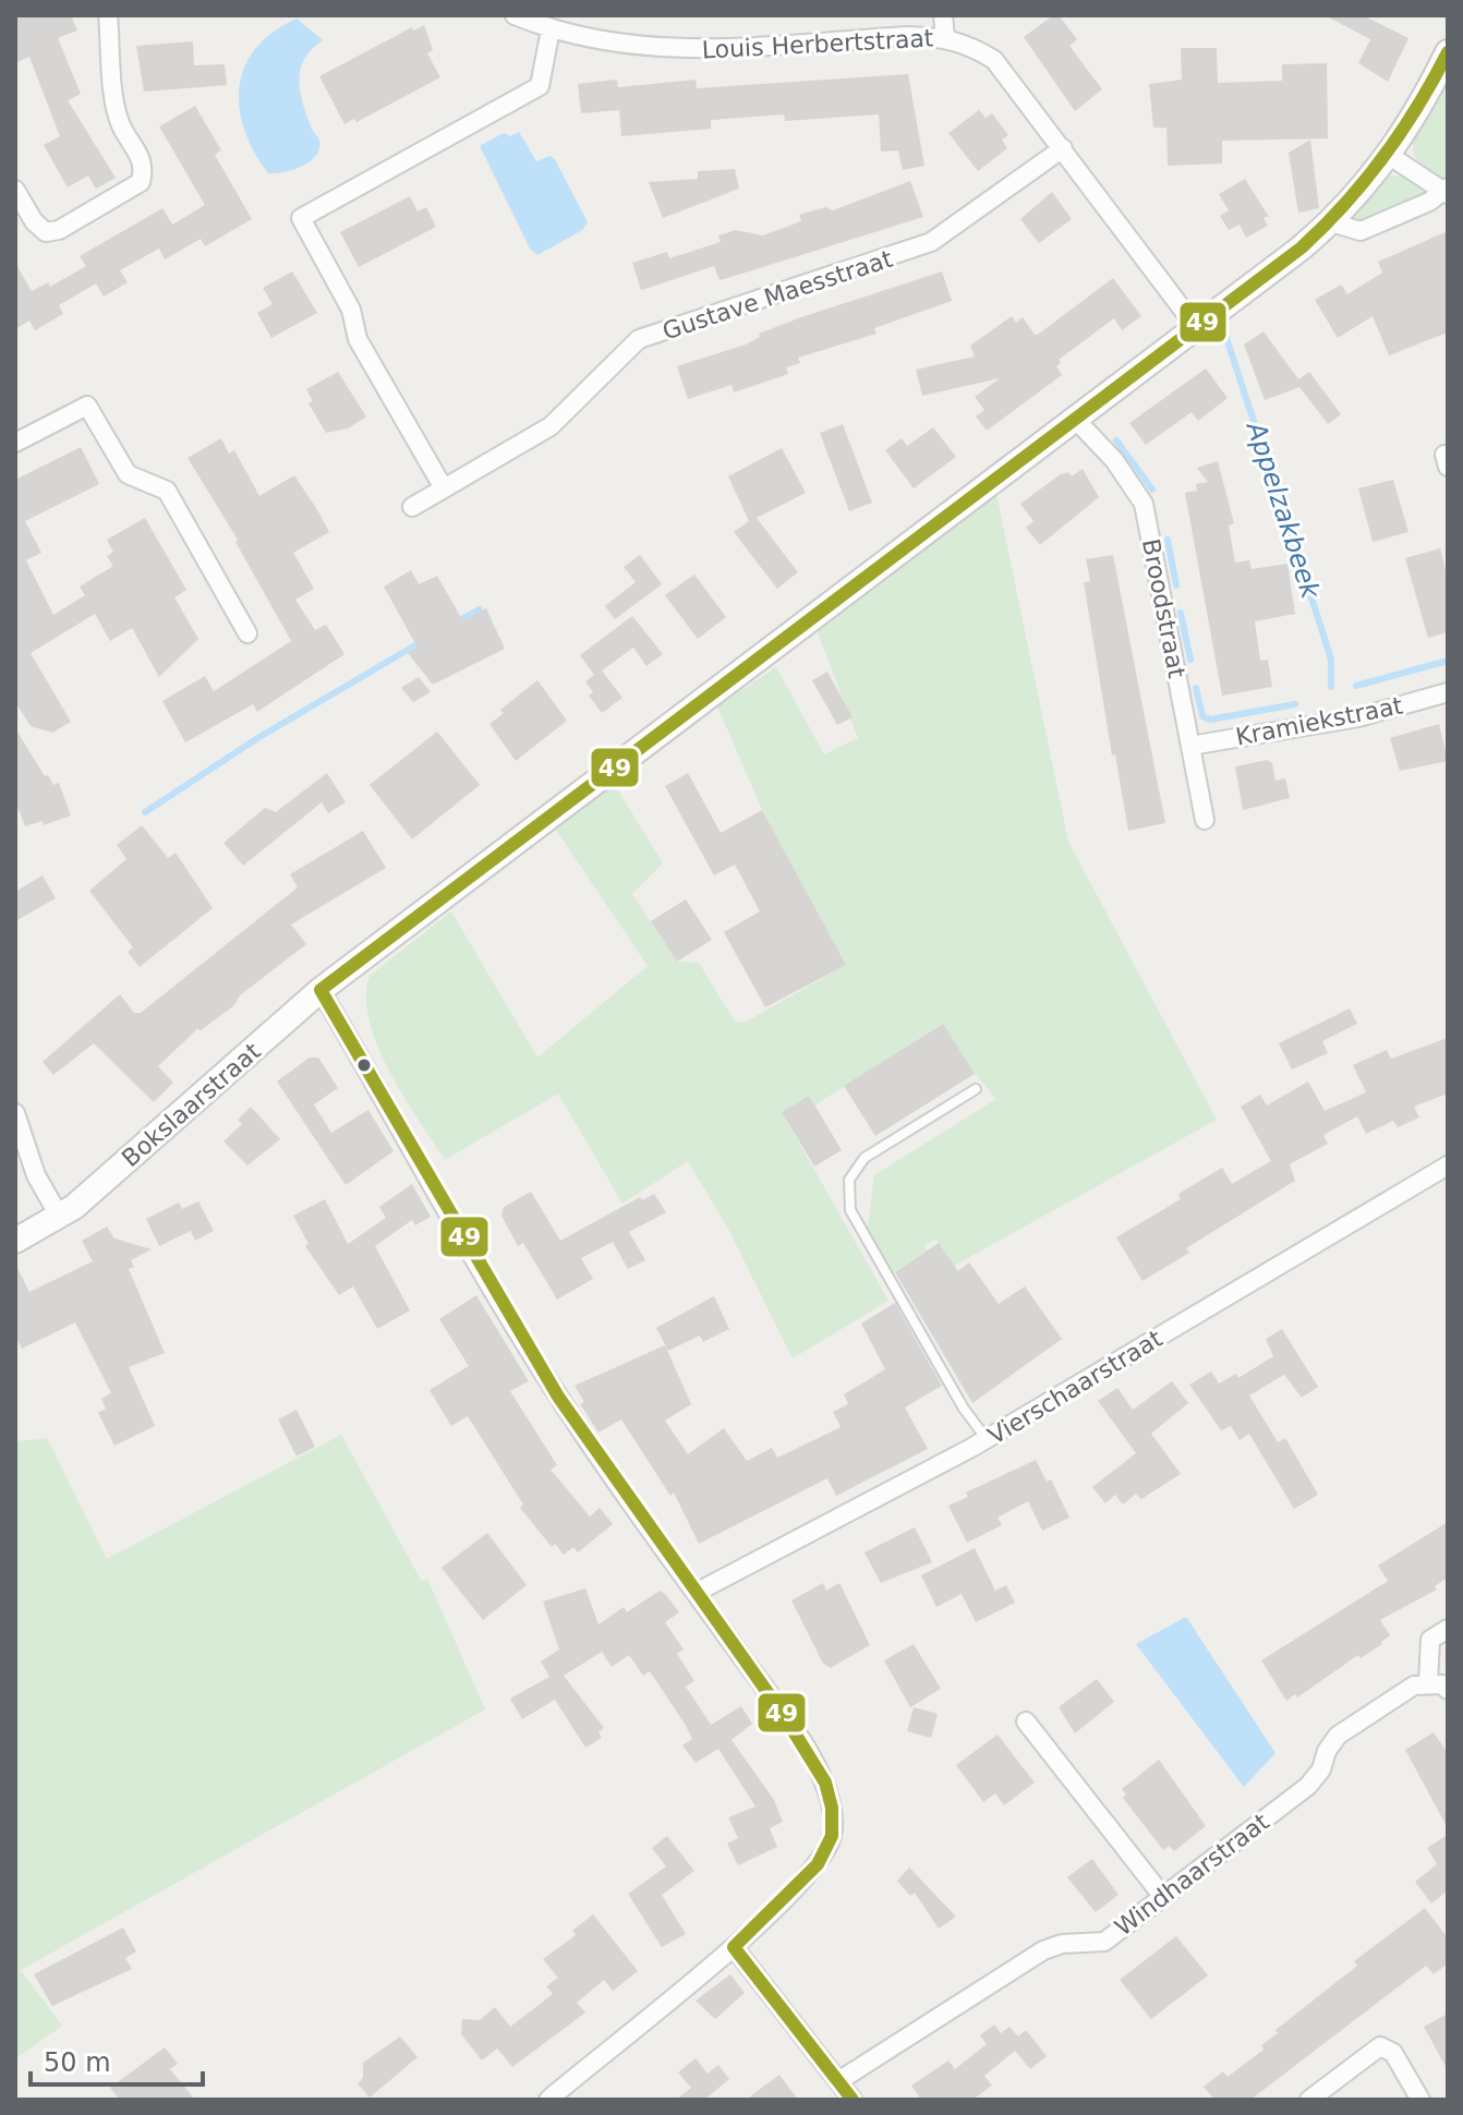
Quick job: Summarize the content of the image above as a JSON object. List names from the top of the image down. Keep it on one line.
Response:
{"streets":{"street":["Louis Herbertstraat","Gustave Maesstraat","Broodstraat","Kramiekstraat","Bokslaarstraat","Vierschaarstraat","Windhaarstraat"]},"crossings":[["Louis Herbertstraat","Gustave Maesstraat"],["Louis Herbertstraat","Bokslaarstraat"],["Broodstraat","Kramiekstraat"],["Broodstraat","Bokslaarstraat"]],"water":["Appelzakbeek"],"lines":["transit line 49"],"scale_bar":"50 m"}
